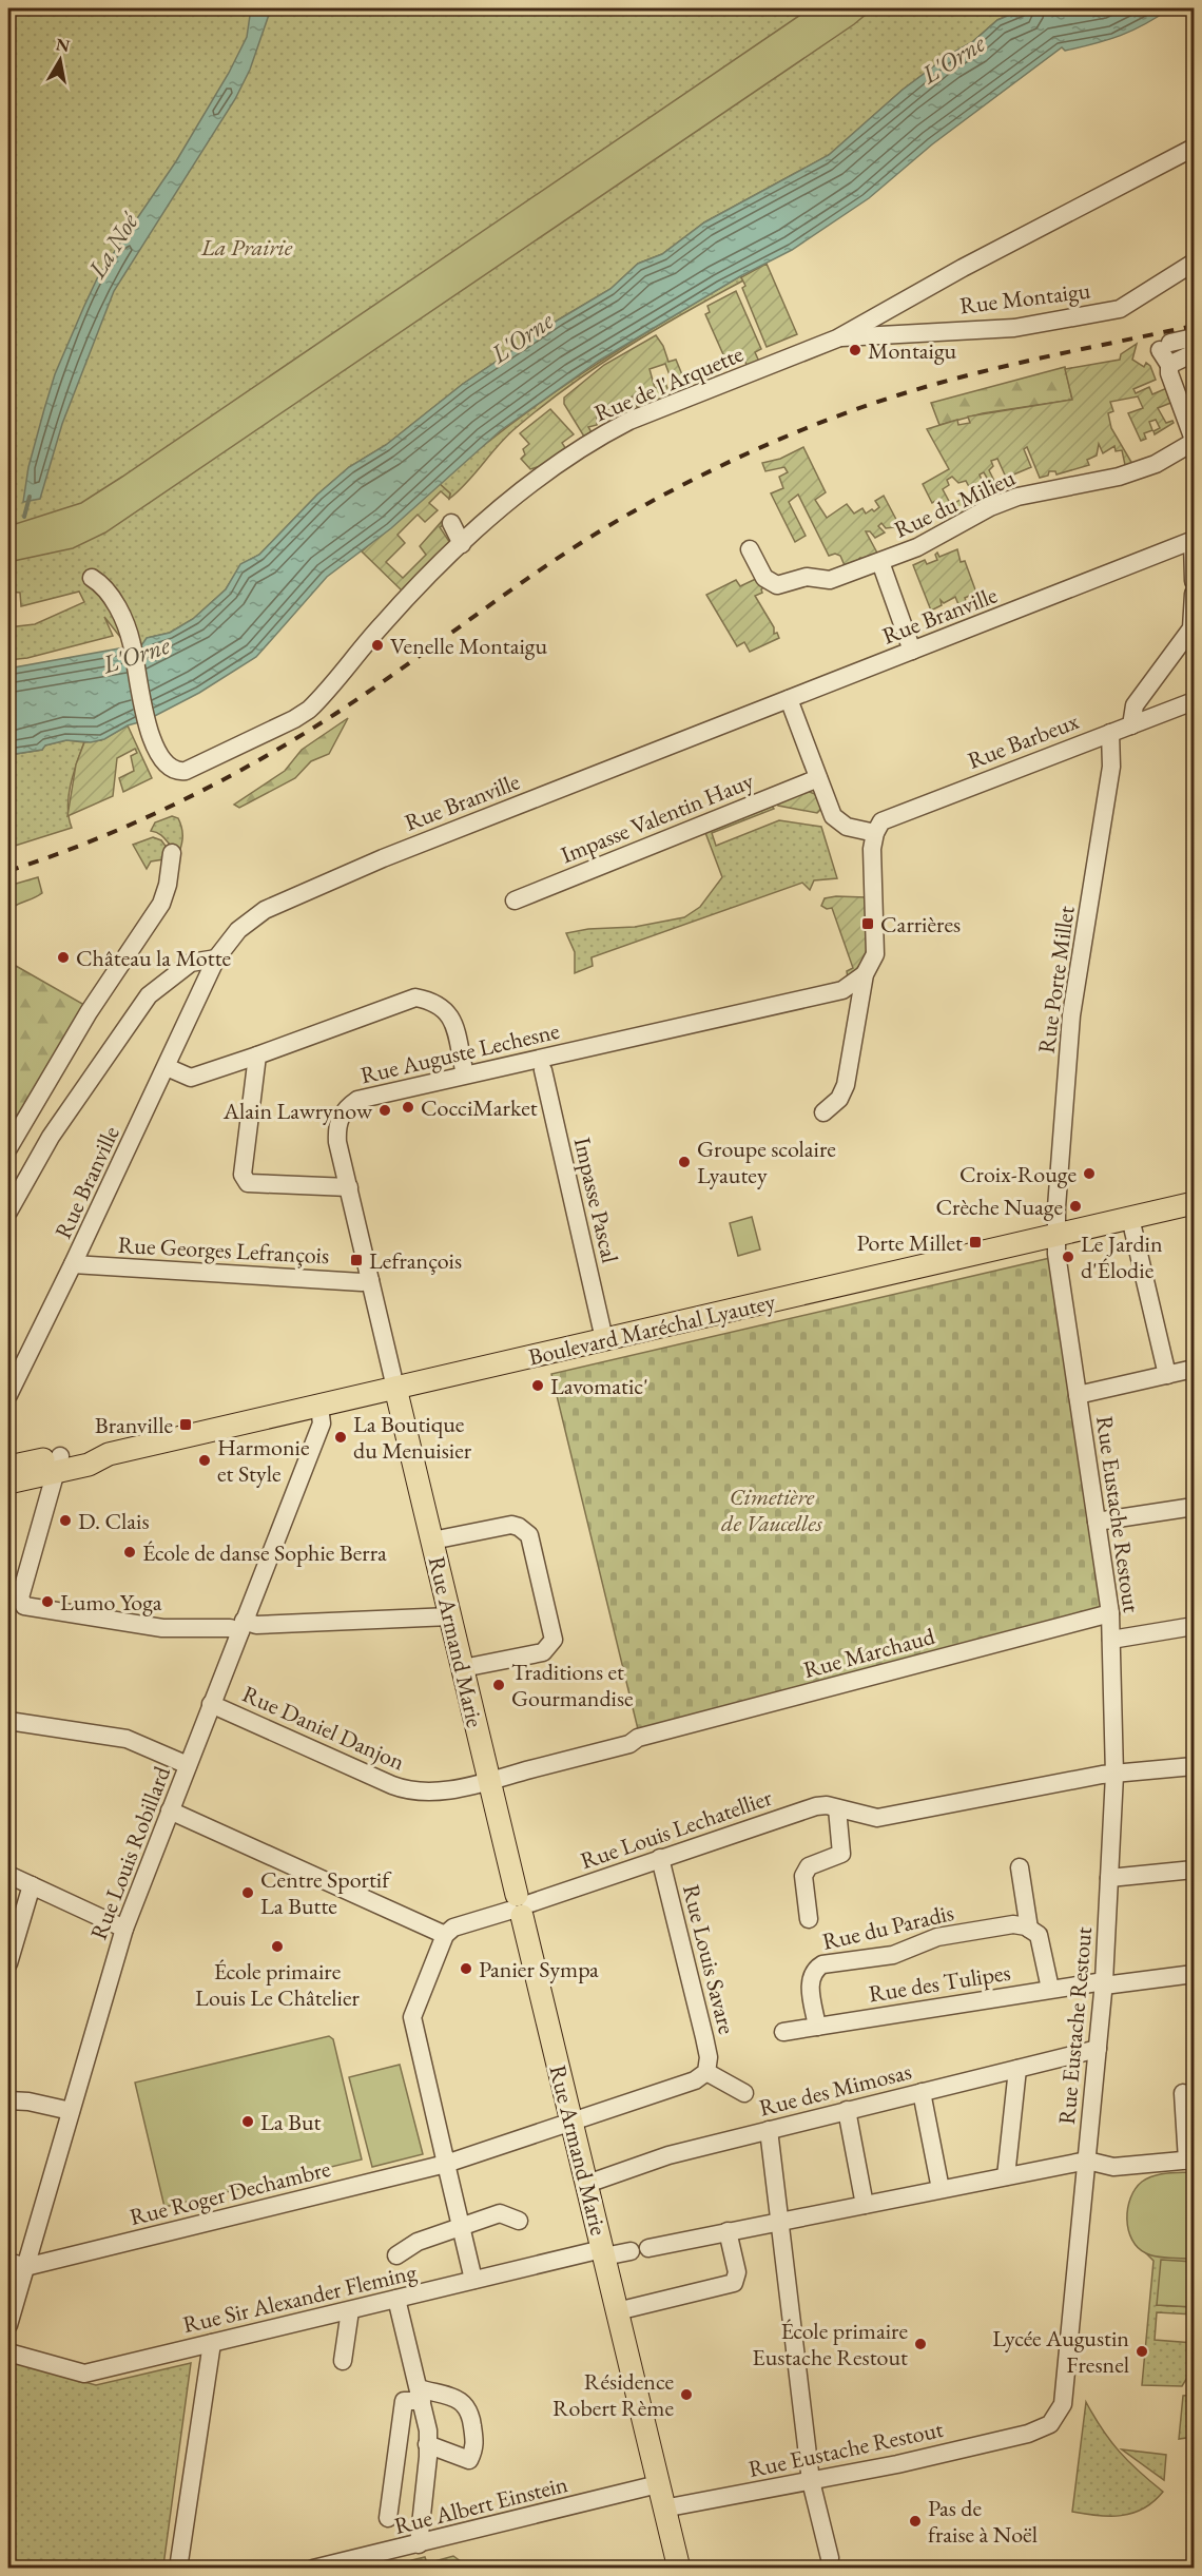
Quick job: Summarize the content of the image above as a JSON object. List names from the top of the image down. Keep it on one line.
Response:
{"streets":{"main road":["Boulevard Maréchal Lyautey","Rue Armand Marie"],"street":["Rue Montaigu","Rue de l'Arquette","Rue du Milieu","Rue Branville","Rue Barbeux","Impasse Valentin Hauy","Rue Porte Millet","Rue Auguste Lechesne","Impasse Pascal","Rue Georges Lefrançois","Rue Eustache Restout","Rue Marchaud","Rue Daniel Danjon","Rue Louis Lechatellier","Rue Louis Robillard","Rue du Paradis","Rue Louis Savare","Rue des Tulipes","Rue des Mimosas","Rue Roger Dechambre","Rue Sir Alexander Fleming","Rue Albert Einstein"]},"crossings":[["Rue Montaigu","Rue de l'Arquette"],["Rue Branville","Rue Georges Lefrançois"],["Rue Barbeux","Rue Porte Millet"],["Rue Porte Millet","Boulevard Maréchal Lyautey"],["Rue Porte Millet","Rue Eustache Restout"],["Rue Auguste Lechesne","Rue Georges Lefrançois"],["Rue Auguste Lechesne","Boulevard Maréchal Lyautey"],["Rue Auguste Lechesne","Rue Armand Marie"],["Impasse Pascal","Boulevard Maréchal Lyautey"],["Boulevard Maréchal Lyautey","Rue Eustache Restout"],["Boulevard Maréchal Lyautey","Rue Armand Marie"],["Boulevard Maréchal Lyautey","Rue Louis Robillard"],["Rue Eustache Restout","Rue Armand Marie"],["Rue Eustache Restout","Rue Marchaud"],["Rue Eustache Restout","Rue Louis Lechatellier"],["Rue Eustache Restout","Rue des Tulipes"],["Rue Eustache Restout","Rue des Mimosas"],["Rue Armand Marie","Rue Daniel Danjon"],["Rue Armand Marie","Rue Louis Lechatellier"],["Rue Armand Marie","Rue des Mimosas"],["Rue Armand Marie","Rue Sir Alexander Fleming"],["Rue Armand Marie","Rue Albert Einstein"],["Rue Marchaud","Rue Daniel Danjon"],["Rue Daniel Danjon","Rue Louis Robillard"],["Rue Louis Lechatellier","Rue Louis Savare"],["Rue Louis Robillard","Rue Roger Dechambre"],["Rue du Paradis","Rue des Tulipes"]],"water":["L'Orne","La Noé"],"parks":["La Prairie","Cimetière de Vaucelles"],"places":{"other":["Montaigu","Venelle Montaigu","Château la Motte","CocciMarket","Alain Lawrynow","Groupe scolaire Lyautey","Croix-Rouge","Crèche Nuage","Le Jardin d'Élodie","Lavomatic'","La Boutique du Menuisier","Harmonie et Style","D. Clais","École de danse Sophie Berra","Lumo Yoga","Traditions et Gourmandise","Centre Sportif La Butte","École primaire Louis Le Châtelier","Panier Sympa","La But","École primaire Eustache Restout","Lycée Augustin Fresnel","Résidence Robert Rème","Pas de fraise à Noël"],"transit":["Carrières","Porte Millet","Lefrançois","Branville"]},"north":"top"}
